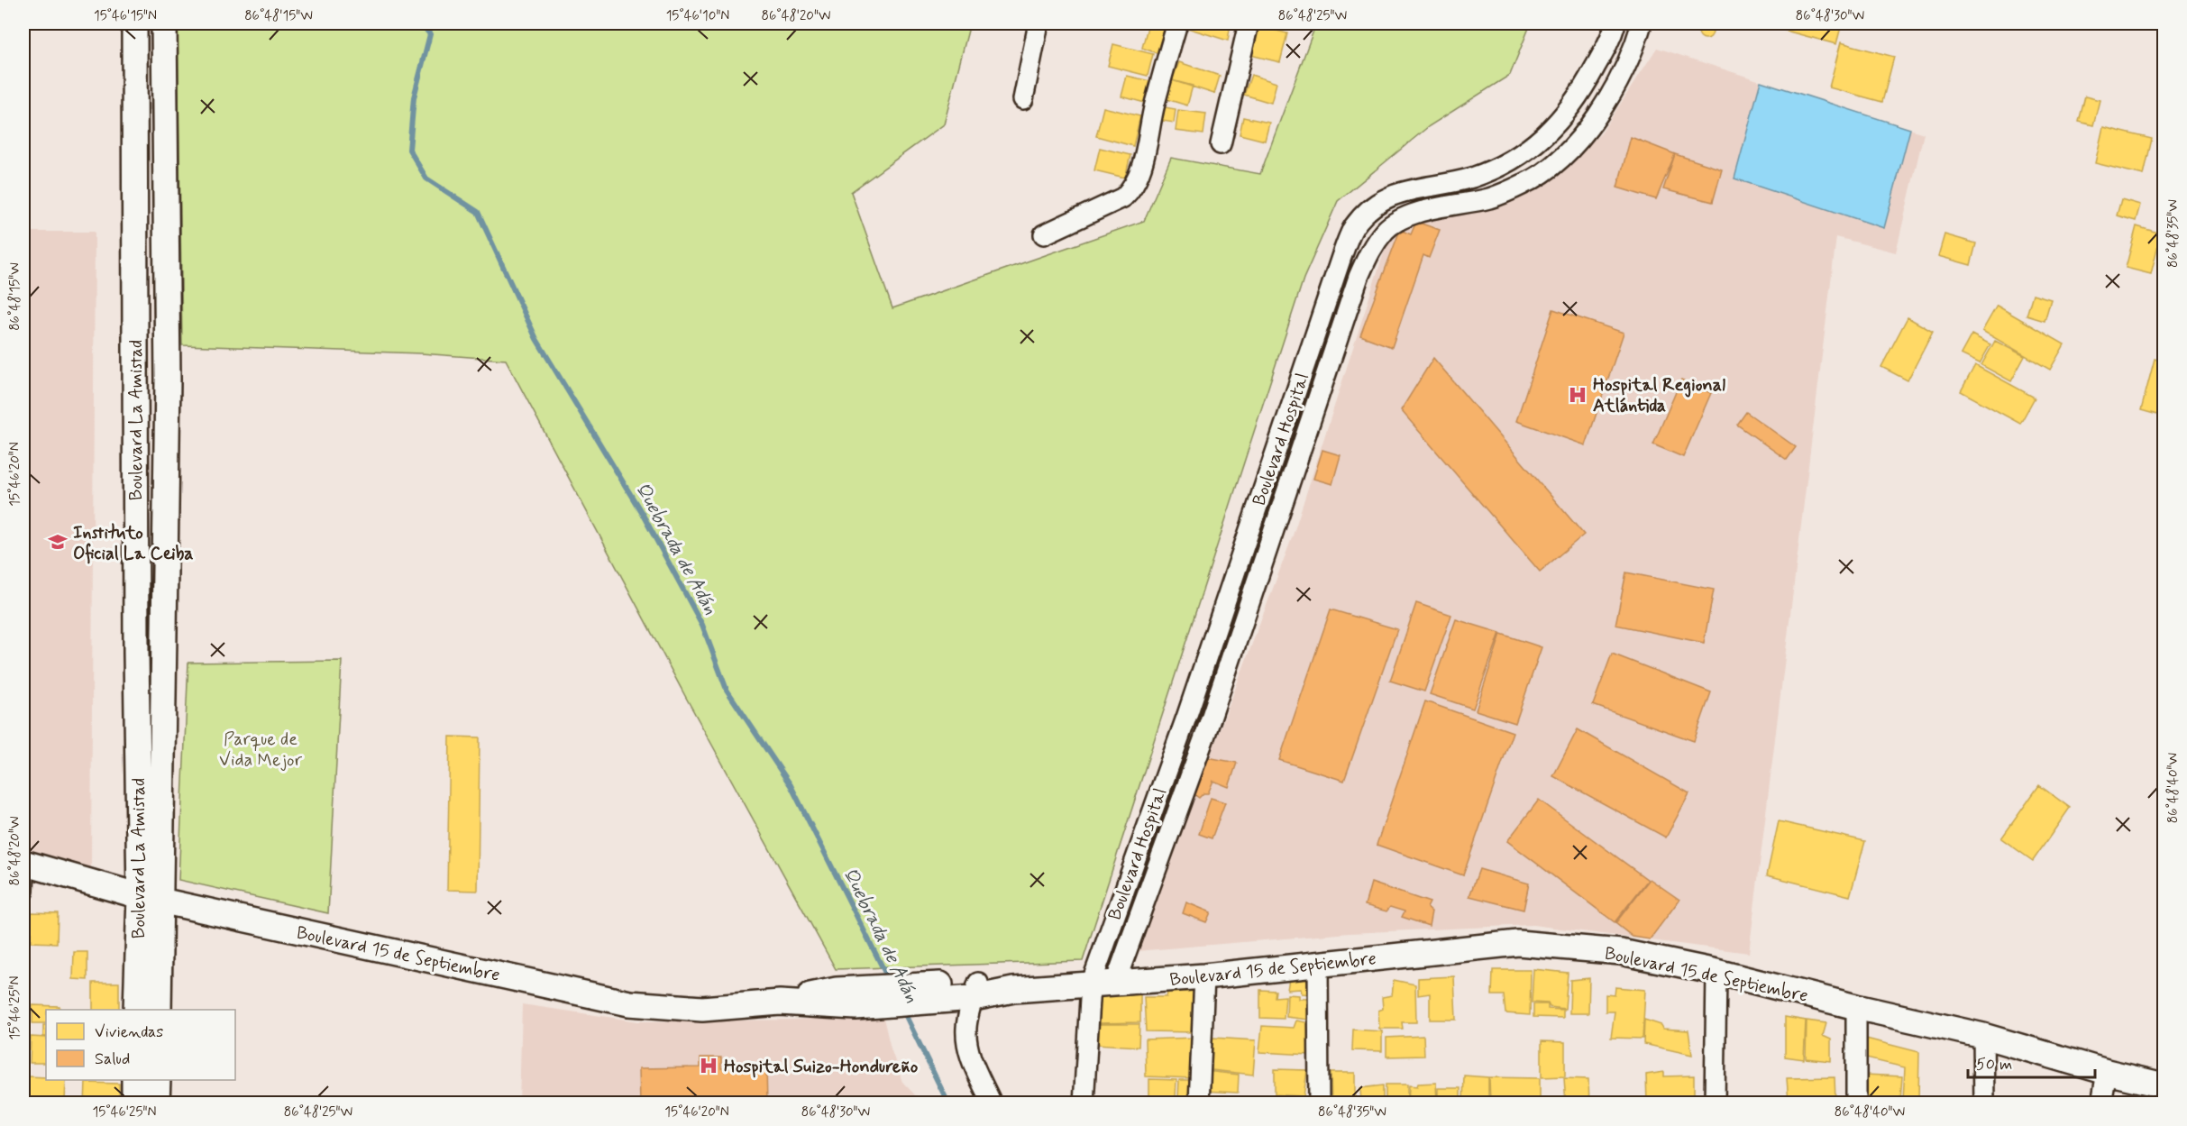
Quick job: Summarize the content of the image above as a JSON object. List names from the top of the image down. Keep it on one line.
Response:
{"streets":{"street":["Boulevard La Amistad","Boulevard Hospital","Boulevard 15 de Septiembre"]},"crossings":[["Boulevard La Amistad","Boulevard 15 de Septiembre"],["Boulevard Hospital","Boulevard 15 de Septiembre"]],"water":["Quebrada de Adán"],"parks":["Parque de Vida Mejor"],"places":{"hospital":["Hospital Regional Atlántida","Hospital Suizo-Hondureño"],"school or university":["Instituto Oficial La Ceiba"]},"legend":["Viviendas","Salud"],"scale_bar":"50 m","coordinates":["15°46'15\"N","86°48'15\"W","15°46'10\"N","86°48'20\"W","86°48'25\"W","86°48'30\"W","86°48'35\"W","15°46'20\"N","86°48'40\"W","15°46'25\"N"]}
